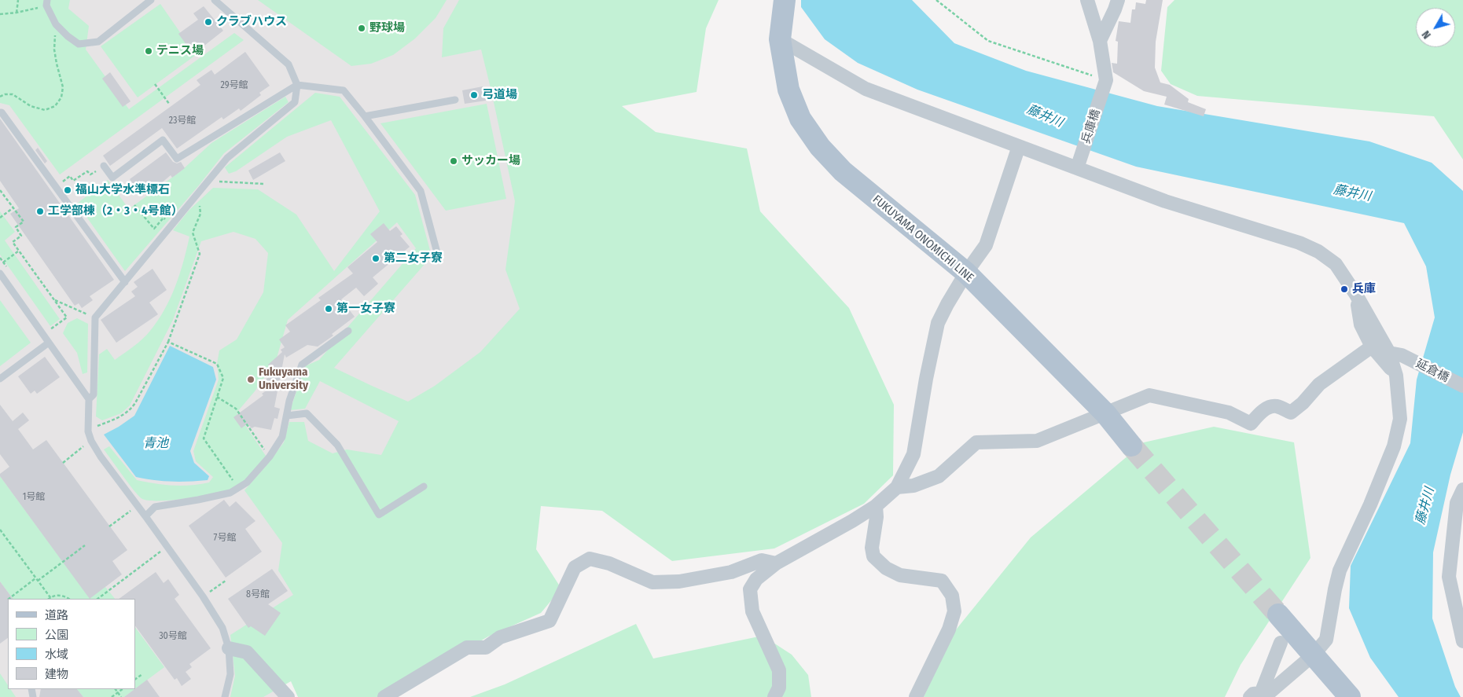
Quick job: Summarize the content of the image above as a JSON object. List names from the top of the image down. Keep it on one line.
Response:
{"streets":{"main road":["FUKUYAMA ONOMICHI LINE"],"street":["兵庫橋","延倉橋"]},"water":["藤井川","青池"],"places":["クラブハウス","野球場","テニス場","弓道場","サッカー場","福山大学水準標石","工学部棟（2・3・4号館）","第二女子寮","兵庫","第一女子寮","Fukuyama University"],"house_numbers":["29号館","23号館","1号館","7号館","8号館","30号館"],"legend":["道路","公園","水域","建物"],"north":"bottom left"}
